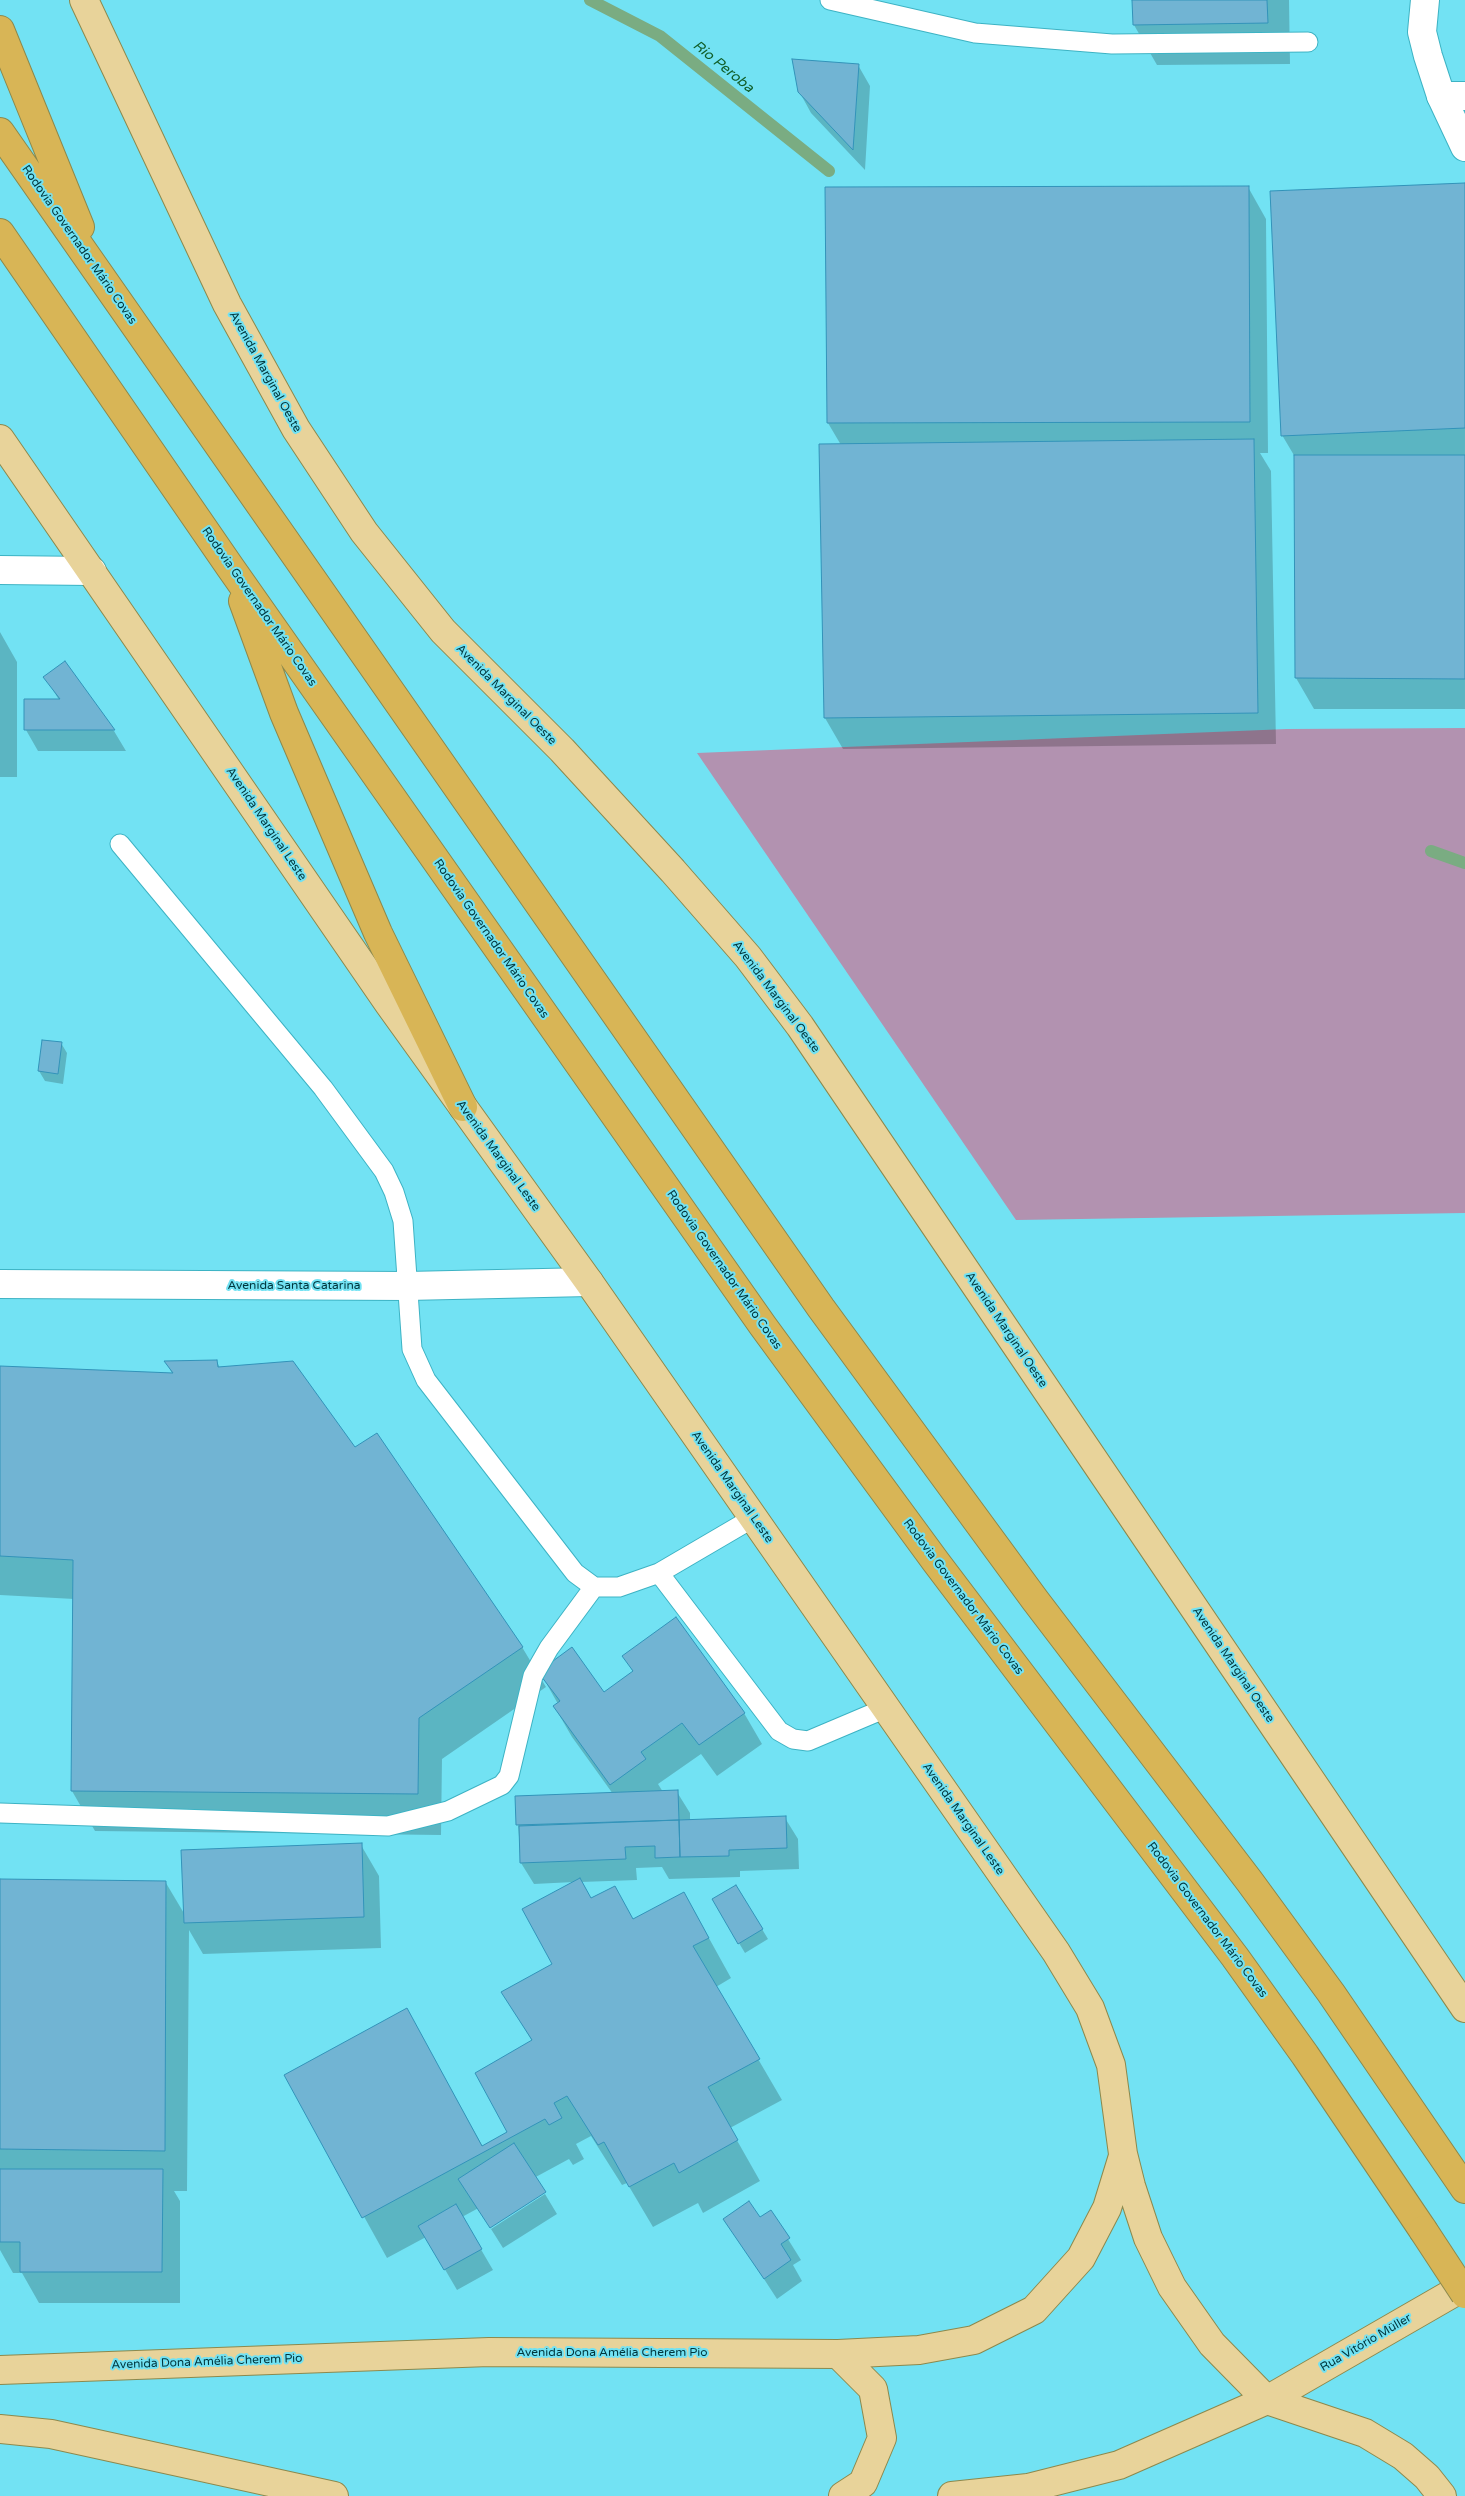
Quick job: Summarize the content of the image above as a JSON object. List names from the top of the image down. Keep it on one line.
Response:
{"streets":{"highway":["Rodovia Governador Mário Covas"],"main road":["Avenida Marginal Oeste","Avenida Marginal Leste","Rua Vitório Müller","Avenida Dona Amélia Cherem Pio"],"street":["Avenida Santa Catarina"]},"crossings":[["Avenida Marginal Leste","Avenida Santa Catarina"],["Avenida Marginal Leste","Rua Vitório Müller"],["Avenida Marginal Leste","Avenida Dona Amélia Cherem Pio"]],"water":["Rio Peroba"]}
